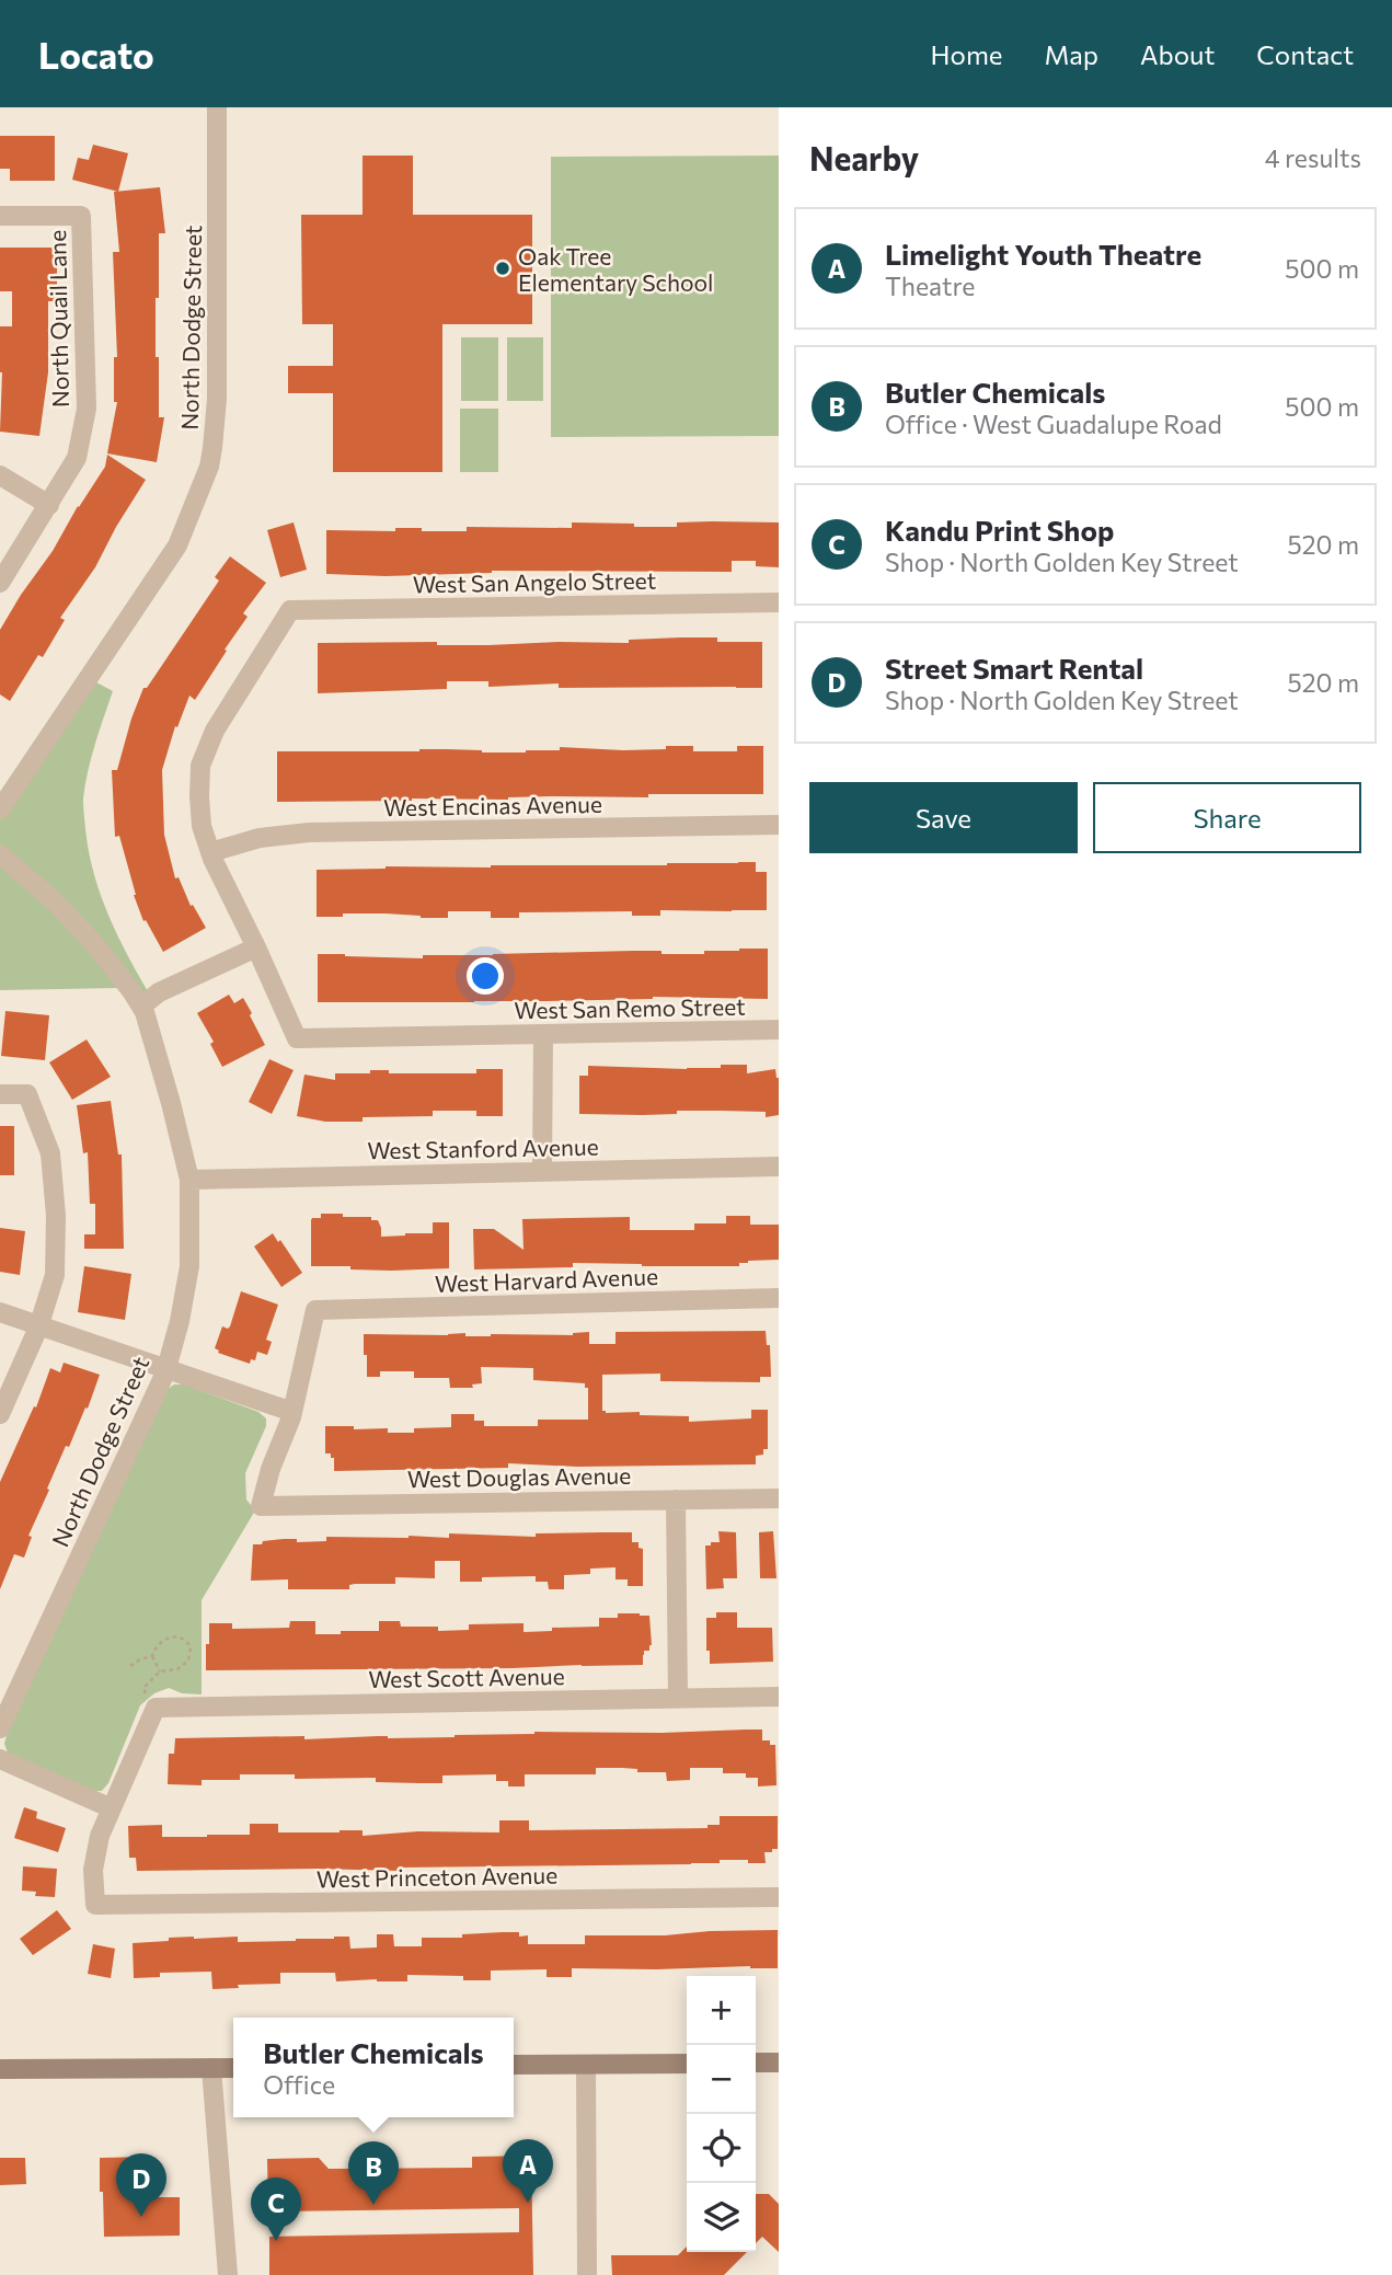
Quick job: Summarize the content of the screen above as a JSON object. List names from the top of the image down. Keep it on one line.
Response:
{"streets":{"street":["North Quail Lane","North Dodge Street","West San Angelo Street","West Encinas Avenue","West San Remo Street","West Stanford Avenue","West Harvard Avenue","West Douglas Avenue","West Scott Avenue","West Princeton Avenue"]},"crossings":[["North Dodge Street","West Stanford Avenue"],["West San Angelo Street","West Encinas Avenue"],["West Harvard Avenue","West Douglas Avenue"]],"places":["Oak Tree Elementary School"],"page":{"header":"Locato","nav":["Home","Map","About","Contact"],"heading":["Nearby","4 results"],"list":[{"mark":"A","name":"Limelight Youth Theatre","note":"Theatre","value":"500 m"},{"mark":"B","name":"Butler Chemicals","note":"Office · West Guadalupe Road","value":"500 m"},{"mark":"C","name":"Kandu Print Shop","note":"Shop · North Golden Key Street","value":"520 m"},{"mark":"D","name":"Street Smart Rental","note":"Shop · North Golden Key Street","value":"520 m"}],"buttons":["Save","Share"],"map_buttons":["+","−"],"popup":["Butler Chemicals","Office"],"pins":["A","B","D","C"]}}
